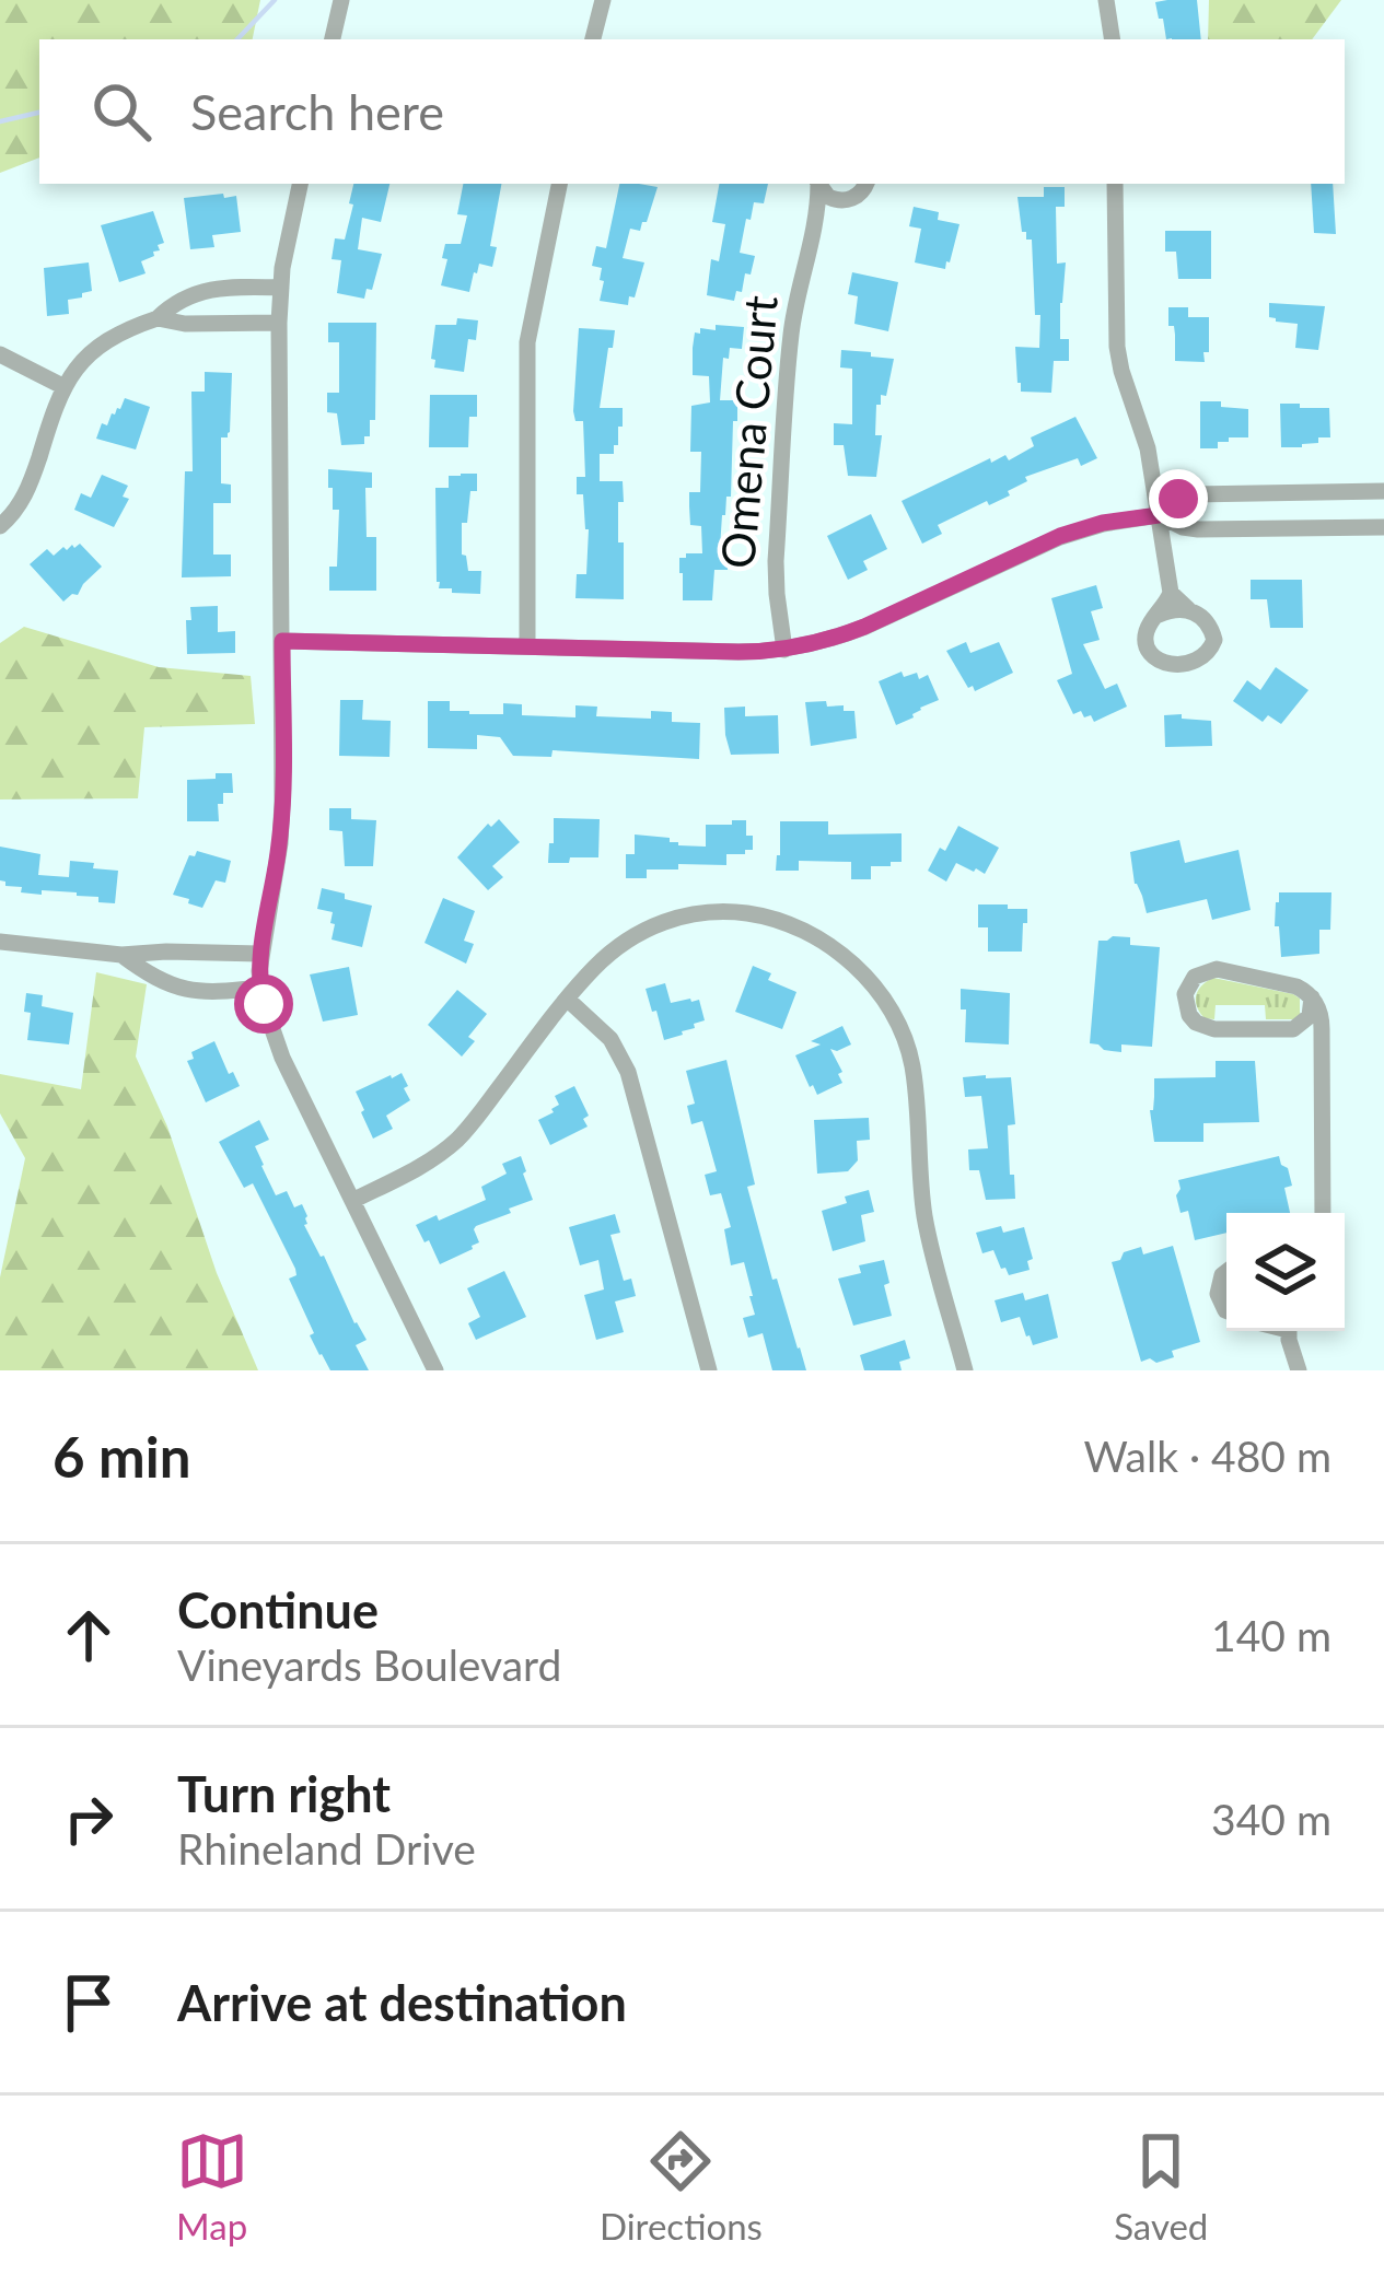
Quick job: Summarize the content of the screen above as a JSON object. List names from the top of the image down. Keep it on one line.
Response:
{"streets":{"street":["Omena Court"]},"page":{"search":"Search here","heading":["6 min","Walk · 480 m"],"list":[["Continue","Vineyards Boulevard","140 m"],["Turn right","Rhineland Drive","340 m"],"Arrive at destination"],"nav":["Map","Directions","Saved"]}}
